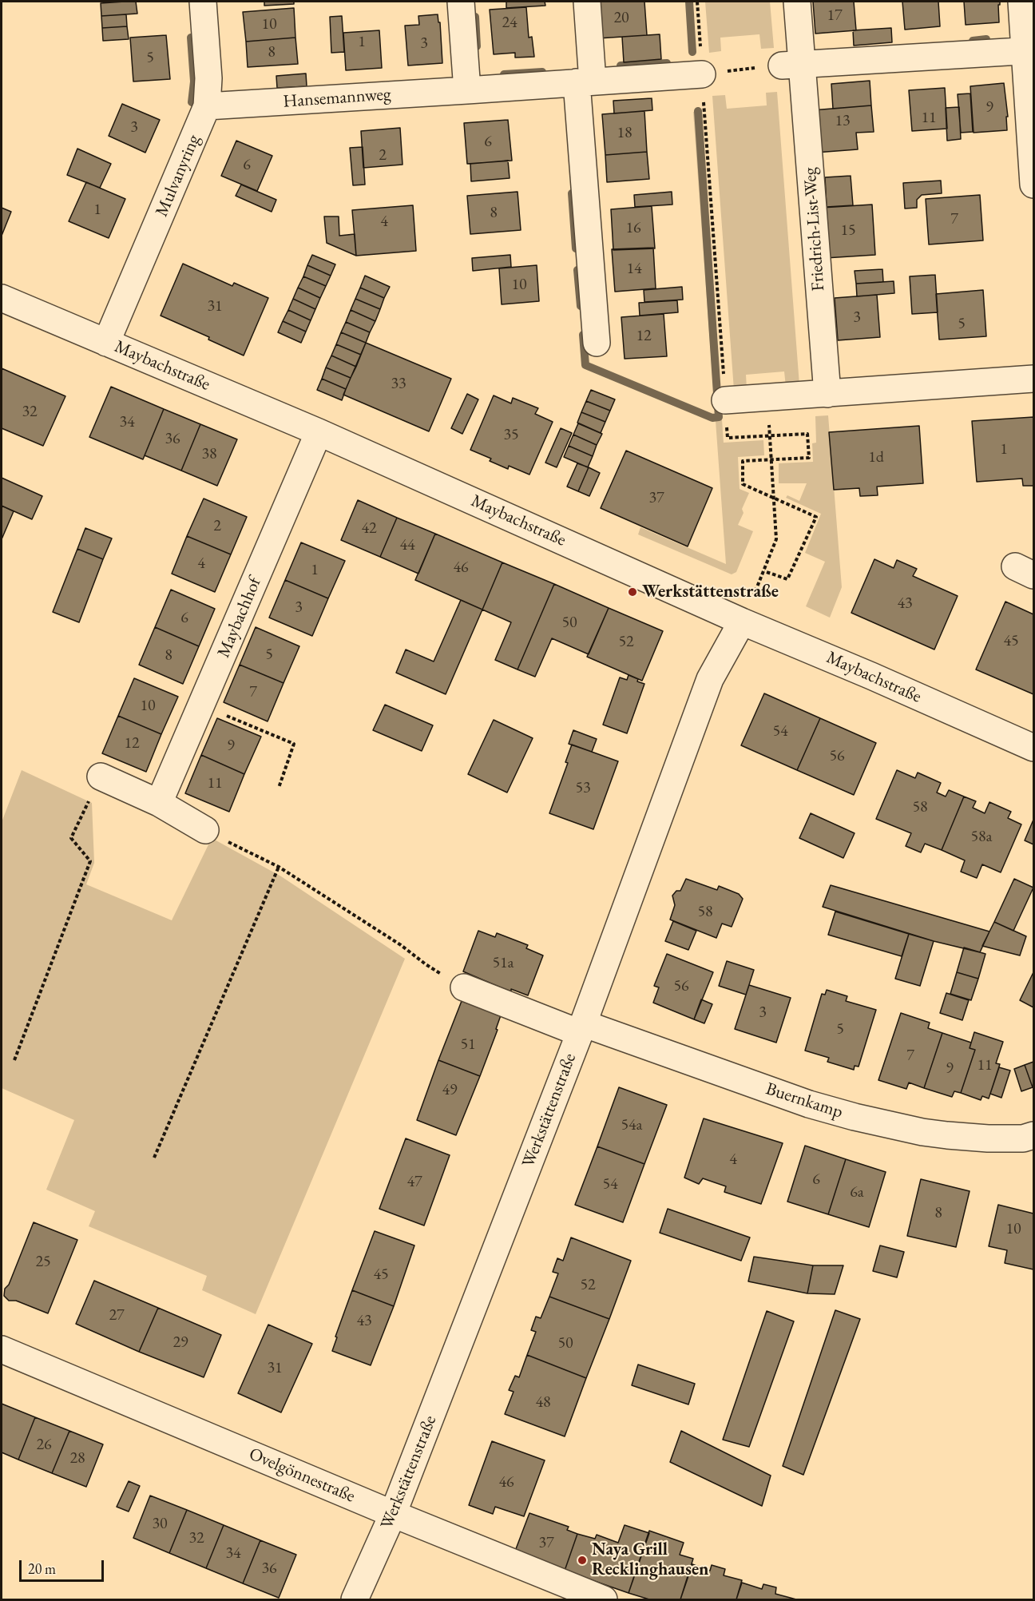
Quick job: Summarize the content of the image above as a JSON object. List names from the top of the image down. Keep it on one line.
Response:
{"streets":{"street":["Hansemannweg","Mulvanyring","Friedrich-List-Weg","Maybachstraße","Maybachhof","Buernkamp","Werkstättenstraße","Ovelgönnestraße"]},"crossings":[["Hansemannweg","Mulvanyring"],["Mulvanyring","Maybachstraße"],["Maybachstraße","Maybachhof"],["Maybachstraße","Werkstättenstraße"],["Buernkamp","Werkstättenstraße"],["Werkstättenstraße","Ovelgönnestraße"]],"places":["Werkstättenstraße","Naya Grill Recklinghausen"],"house_numbers":["17","20","24","10","1","3","8","5","9","11","13","3","18","6","2","6","1","8","7","4","16","15","14","10","31","3","5","12","33","32","34","35","36","1","38","1d","37","2","42","44","4","46","1","43","3","6","50","45","52","5","8","7","10","54","12","9","56","11","53","58","58a","58","51a","56","3","5","51","7","11","9","49","54a","4","6","47","54","6a","8","10","25","45","52","27","43","29","50","31","48","26","28","46","30","32","37","34","36"],"scale_bar":"20 m"}
